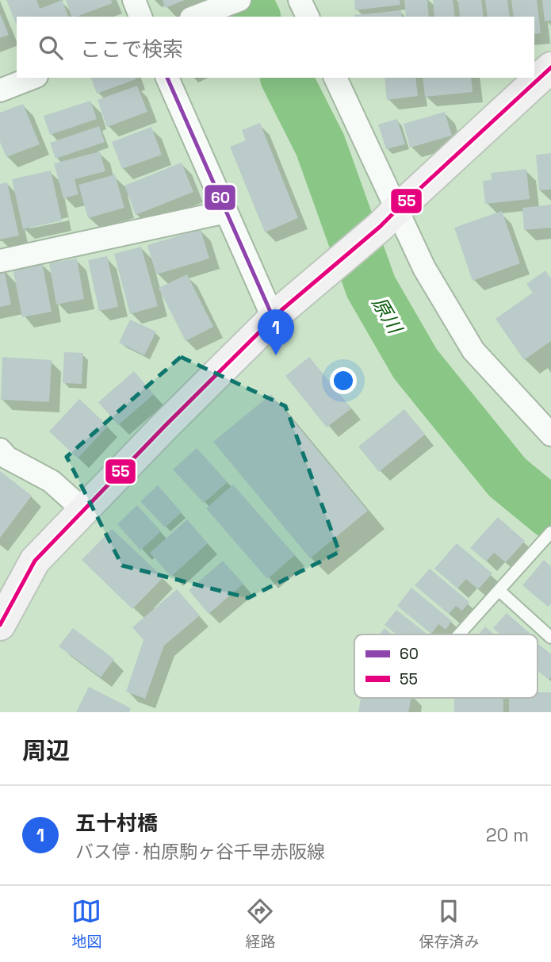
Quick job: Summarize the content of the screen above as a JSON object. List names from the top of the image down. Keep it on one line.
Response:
{"water":["原川"],"lines":["transit line 55","transit line 60"],"legend":["60","55"],"page":{"search":"ここで検索","pins":"1","heading":"周辺","list":[{"mark":"1","name":"五十村橋","note":"バス停 · 柏原駒ヶ谷千早赤阪線","value":"20 m"}],"nav":["地図","経路","保存済み"]}}
